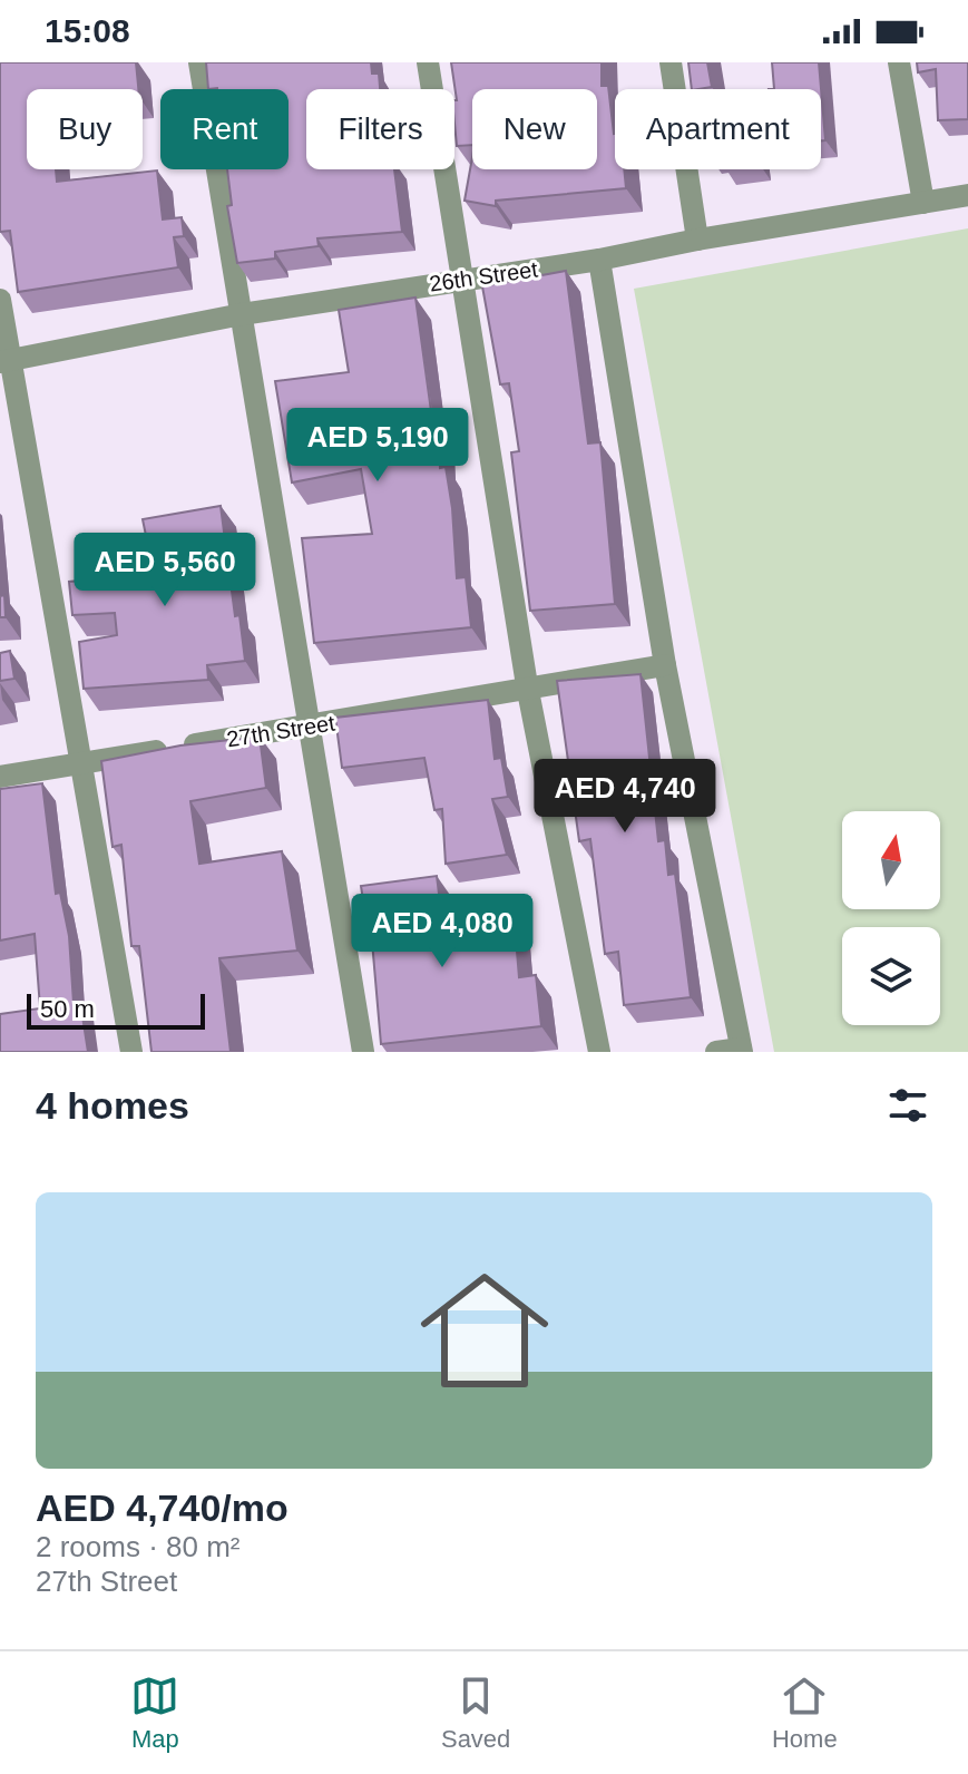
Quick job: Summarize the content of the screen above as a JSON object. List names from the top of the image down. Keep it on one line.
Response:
{"streets":{"street":["26th Street","27th Street"]},"scale_bar":"50 m","north":"top","page":{"status":"15:08","chip":["Buy","Rent","Filters","New","Apartment"],"price":["AED 5,190","AED 5,560","AED 4,740","AED 4,080"],"scale":"50 m","heading":"4 homes","list":[{"name":"AED 4,740/mo","note":"2 rooms · 80 m² · 27th Street"}],"tabs":["Map","Saved","Home"]}}
